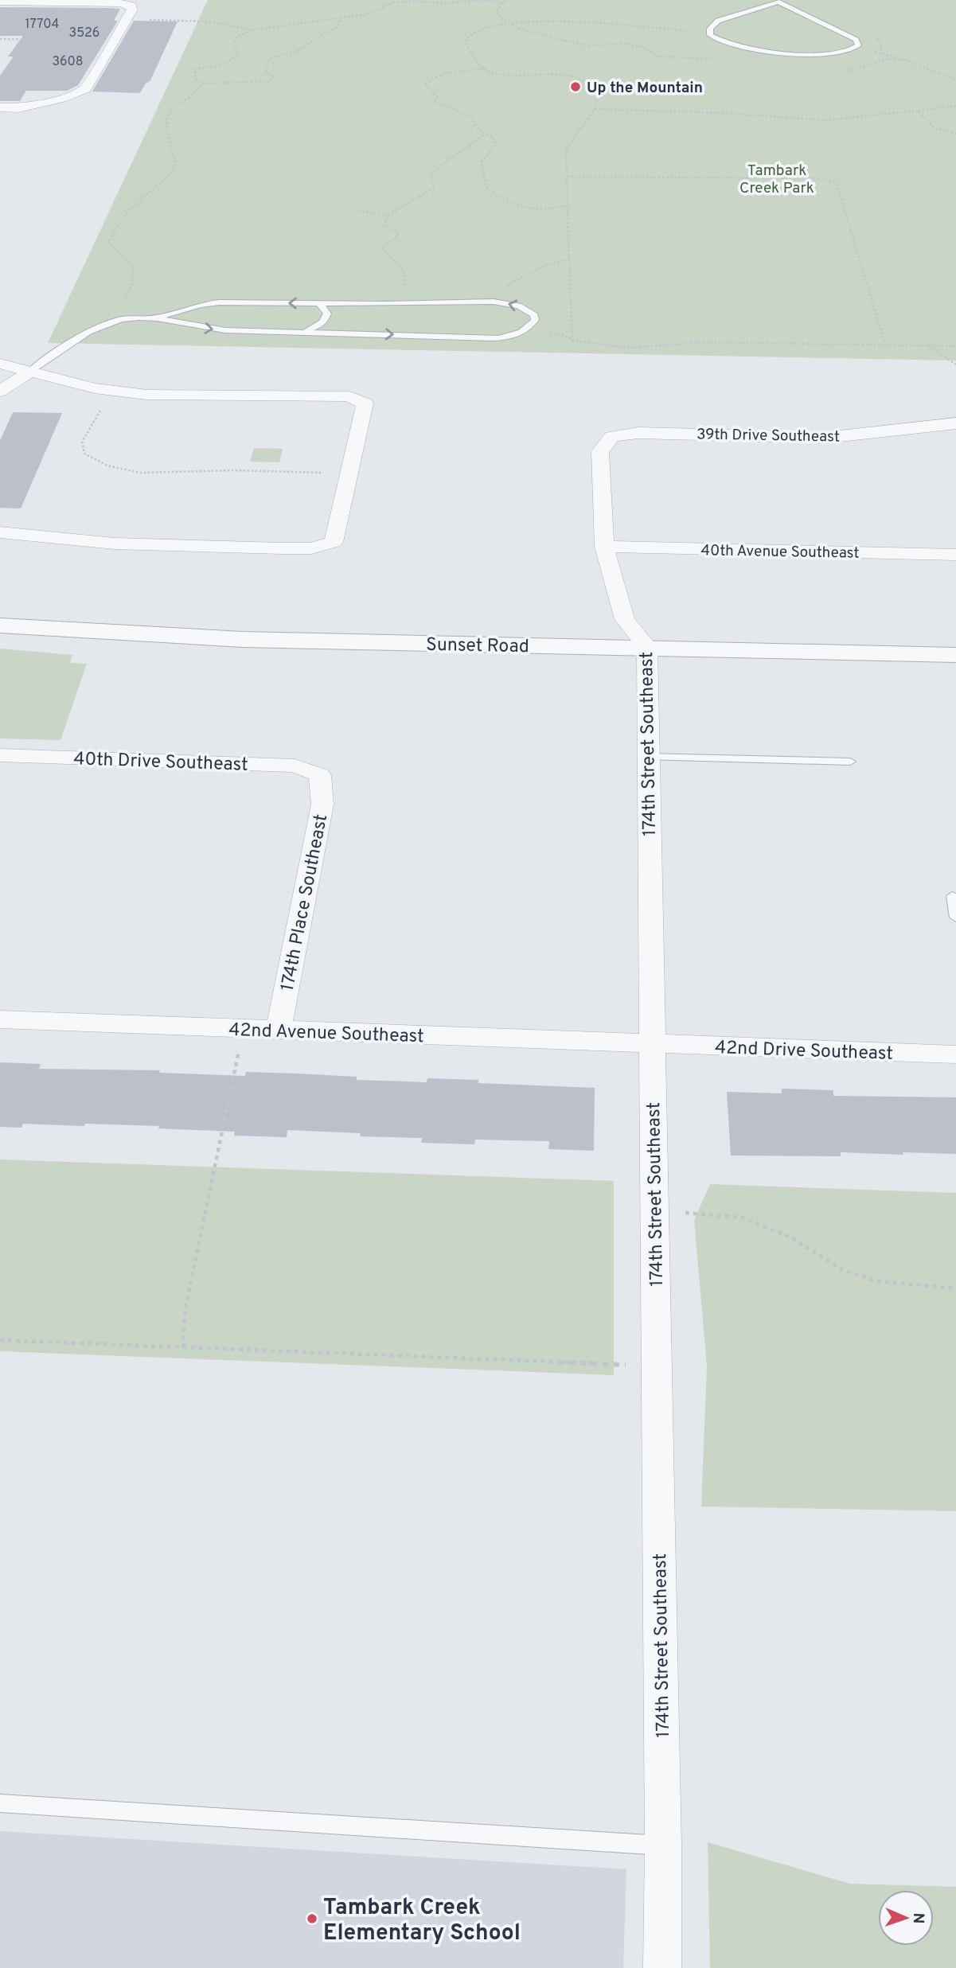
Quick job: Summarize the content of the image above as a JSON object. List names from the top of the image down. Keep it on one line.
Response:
{"streets":{"street":["39th Drive Southeast","40th Avenue Southeast","Sunset Road","174th Street Southeast","40th Drive Southeast","174th Place Southeast","42nd Avenue Southeast","42nd Drive Southeast"]},"crossings":[["39th Drive Southeast","174th Street Southeast"],["40th Avenue Southeast","174th Street Southeast"],["Sunset Road","174th Street Southeast"],["174th Street Southeast","42nd Avenue Southeast"],["174th Street Southeast","42nd Drive Southeast"],["40th Drive Southeast","174th Place Southeast"],["174th Place Southeast","42nd Avenue Southeast"],["42nd Avenue Southeast","42nd Drive Southeast"]],"parks":["Tambark Creek Park"],"places":["Up the Mountain","Tambark Creek Elementary School"],"house_numbers":["17704","3526","3608"],"north":"right"}
